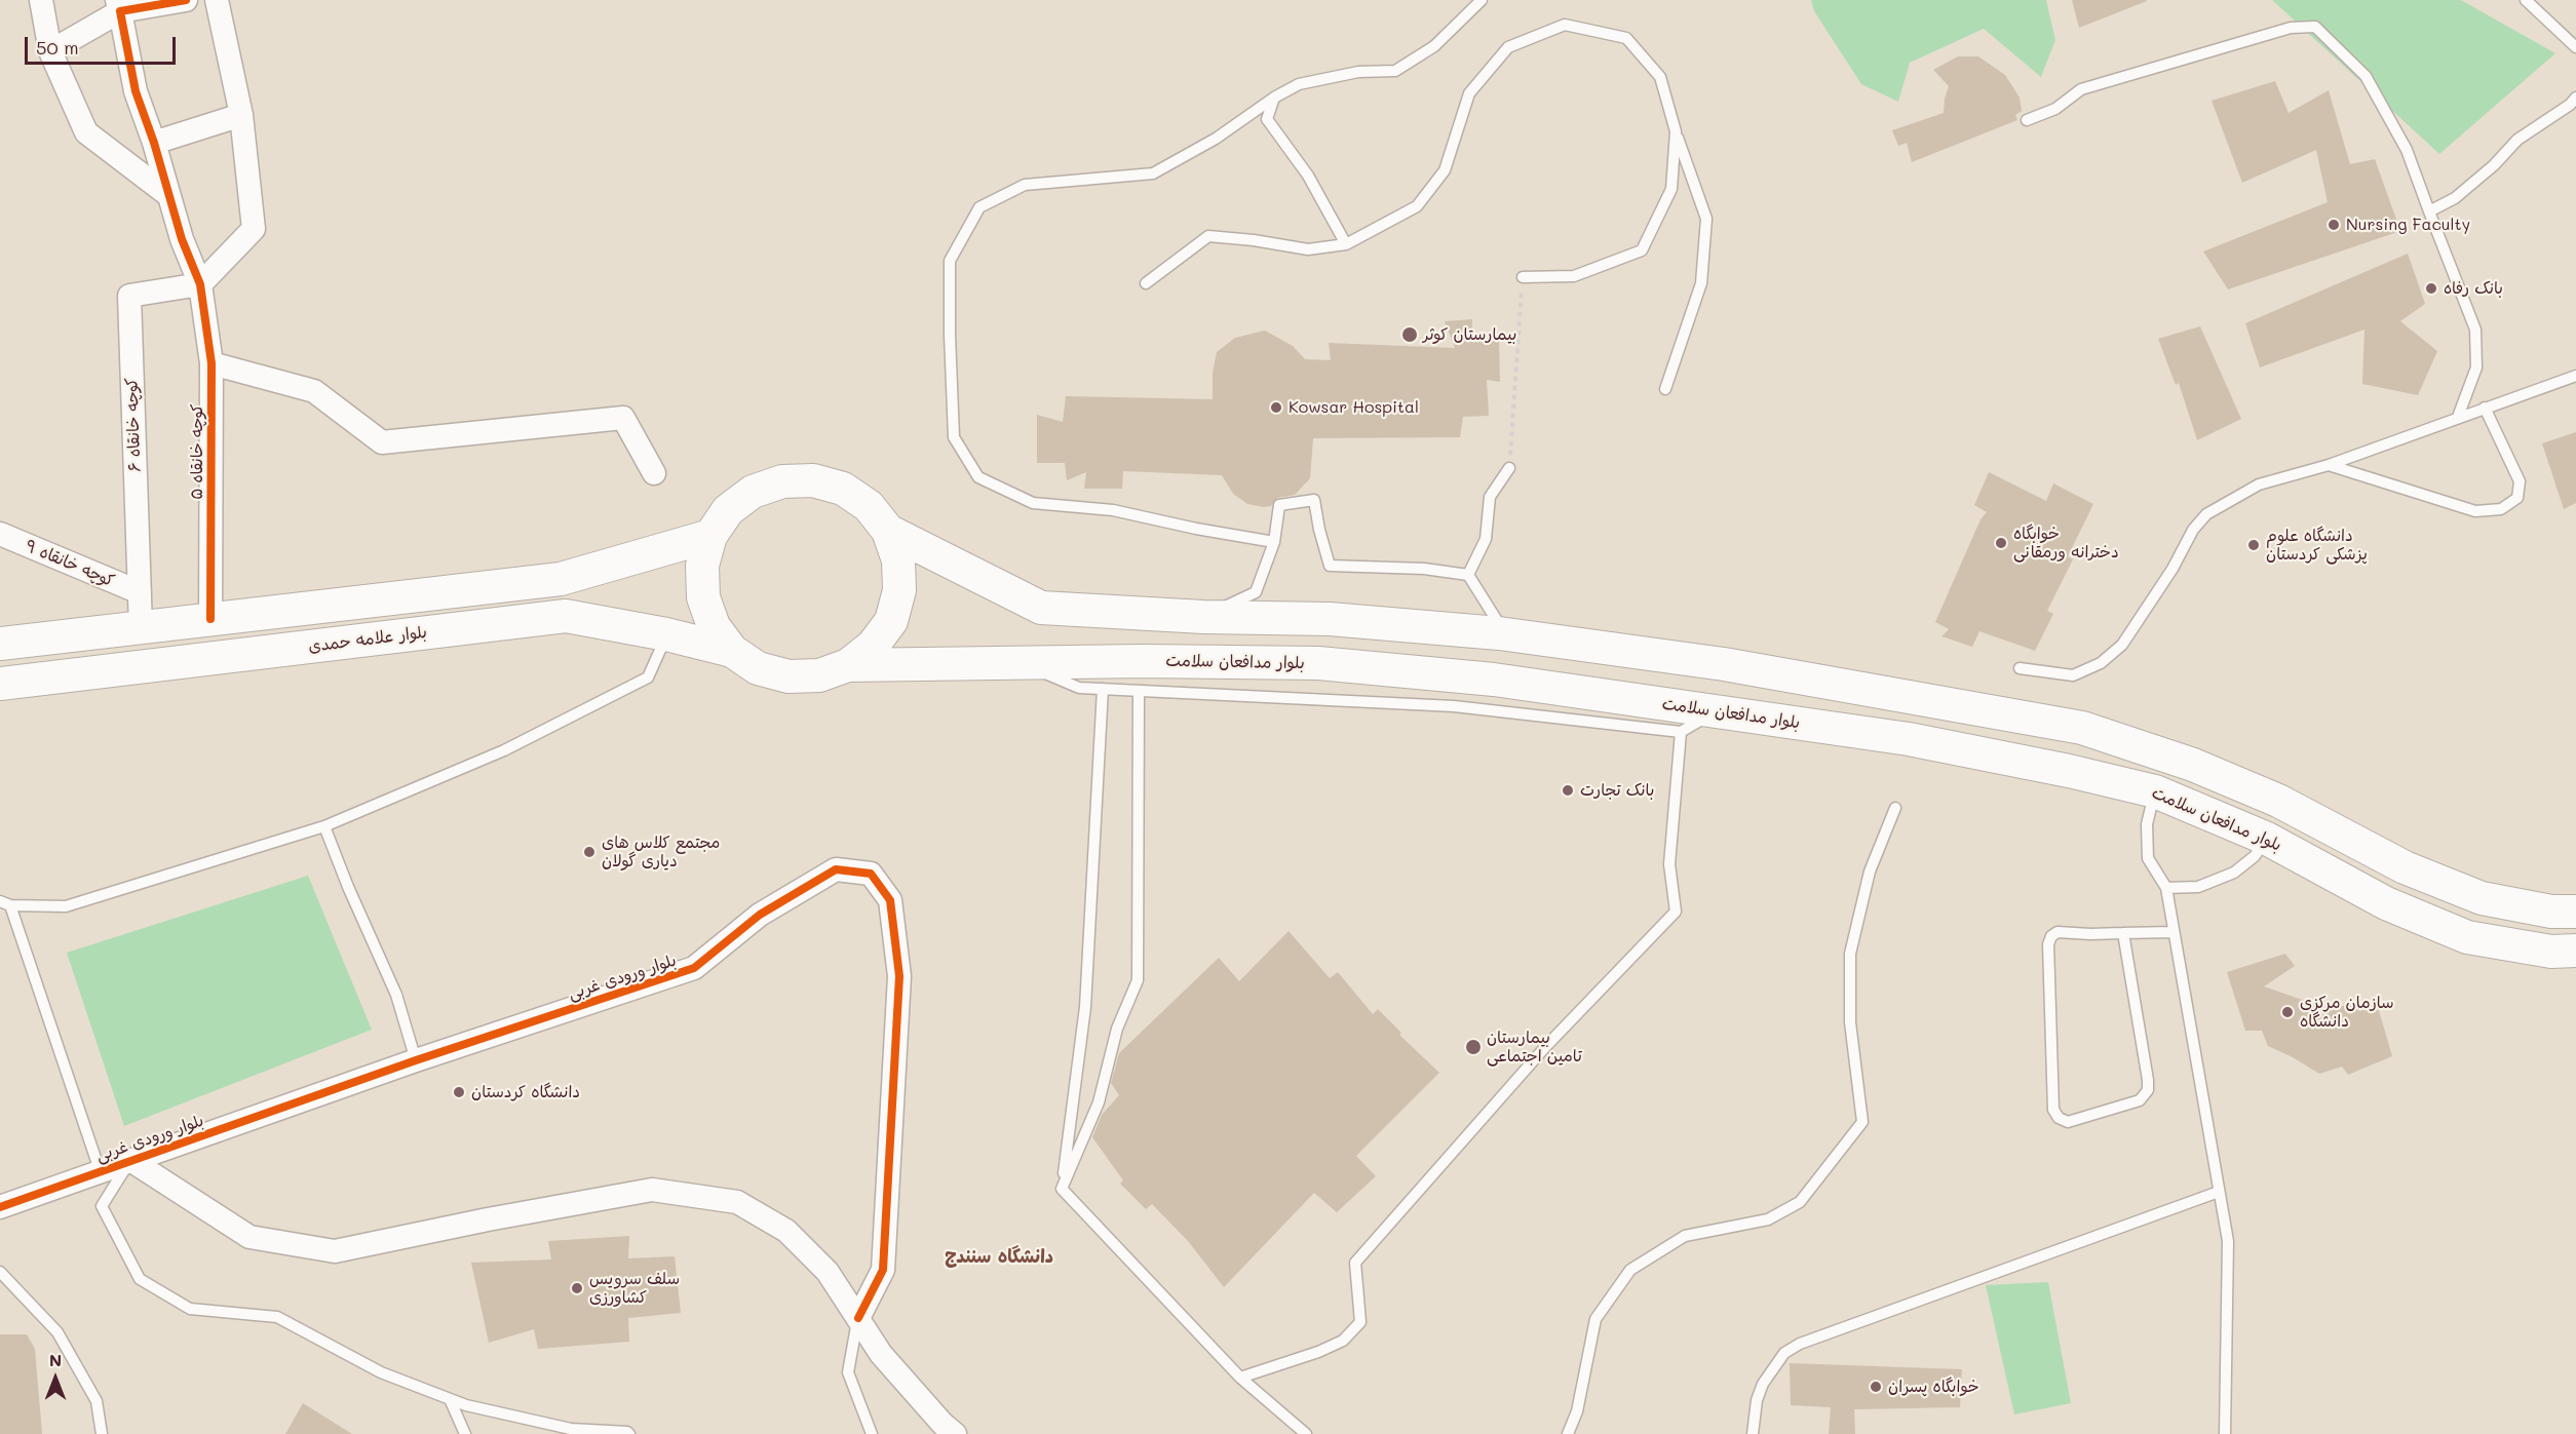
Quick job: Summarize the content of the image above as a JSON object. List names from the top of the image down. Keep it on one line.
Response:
{"streets":{"main road":["بلوار علامه حمدی","بلوار مدافعان سلامت"],"street":["کوچه خانقاه ۶","کوچه خانقاه ۵","کوچه خانقاه ۹","بلوار ورودی غربی"]},"crossings":[["کوچه خانقاه ۶","کوچه خانقاه ۵"],["کوچه خانقاه ۶","کوچه خانقاه ۹"],["بلوار علامه حمدی","بلوار مدافعان سلامت"]],"districts":["دانشگاه سنندج"],"places":["Nursing Faculty","بانک رفاه","بیمارستان کوثر","Kowsar Hospital","خوابگاه دخترانه ورمقانی","دانشگاه علوم پزشکی کردستان","بانک تجارت","مجتمع کلاس های دیاری گولان","سازمان مرکزی دانشگاه","بیمارستان تامین اجتماعی","دانشگاه کردستان","سلف سرویس کشاورزی","خوابگاه پسران"],"scale_bar":"50 m","north":"top"}
